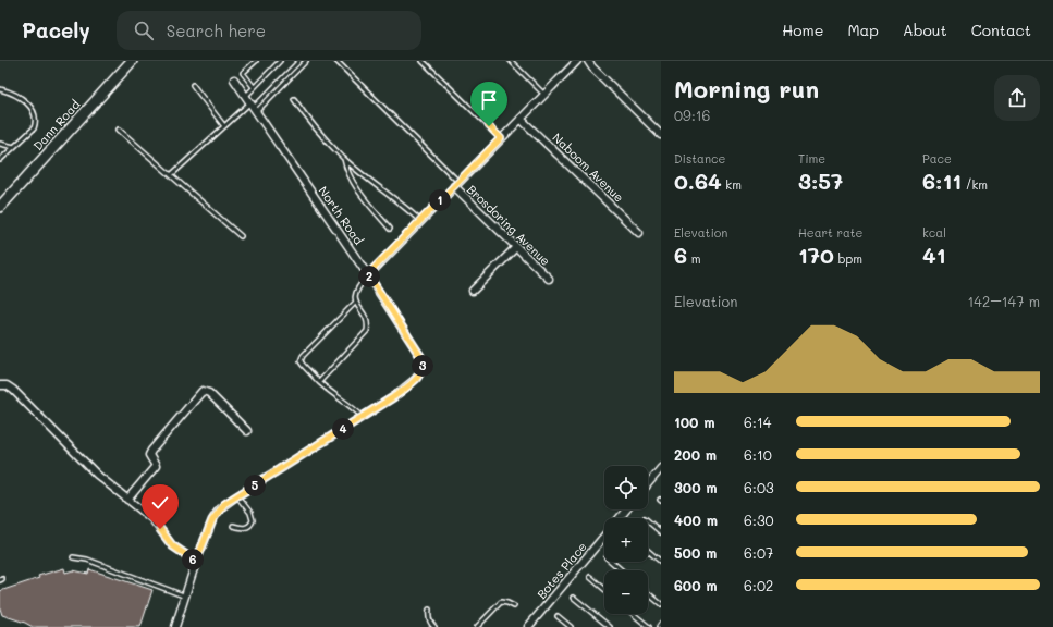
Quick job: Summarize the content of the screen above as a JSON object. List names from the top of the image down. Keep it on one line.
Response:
{"streets":{"main road":["Dann Road"],"street":["Naboom Avenue","North Road","Brosdoring Avenue","Botes Place"]},"page":{"header":"Pacely","search":"Search here","nav":["Home","Map","About","Contact"],"heading":["Morning run","09:16"],"stats":[["Distance","0.64 km"],["Time","3:57"],["Pace","6:11 /km"],["Elevation","6 m"],["Heart rate","170 bpm"],["kcal","41"]],"pins":["1","2","3","4","5","6"],"chart":["Elevation","142–147 m"],"list":[{"name":"100 m","note":"6:14"},{"name":"200 m","note":"6:10"},{"name":"300 m","note":"6:03"},{"name":"400 m","note":"6:30"},{"name":"500 m","note":"6:07"},{"name":"600 m","note":"6:02"}],"map_buttons":["+","−"]}}
